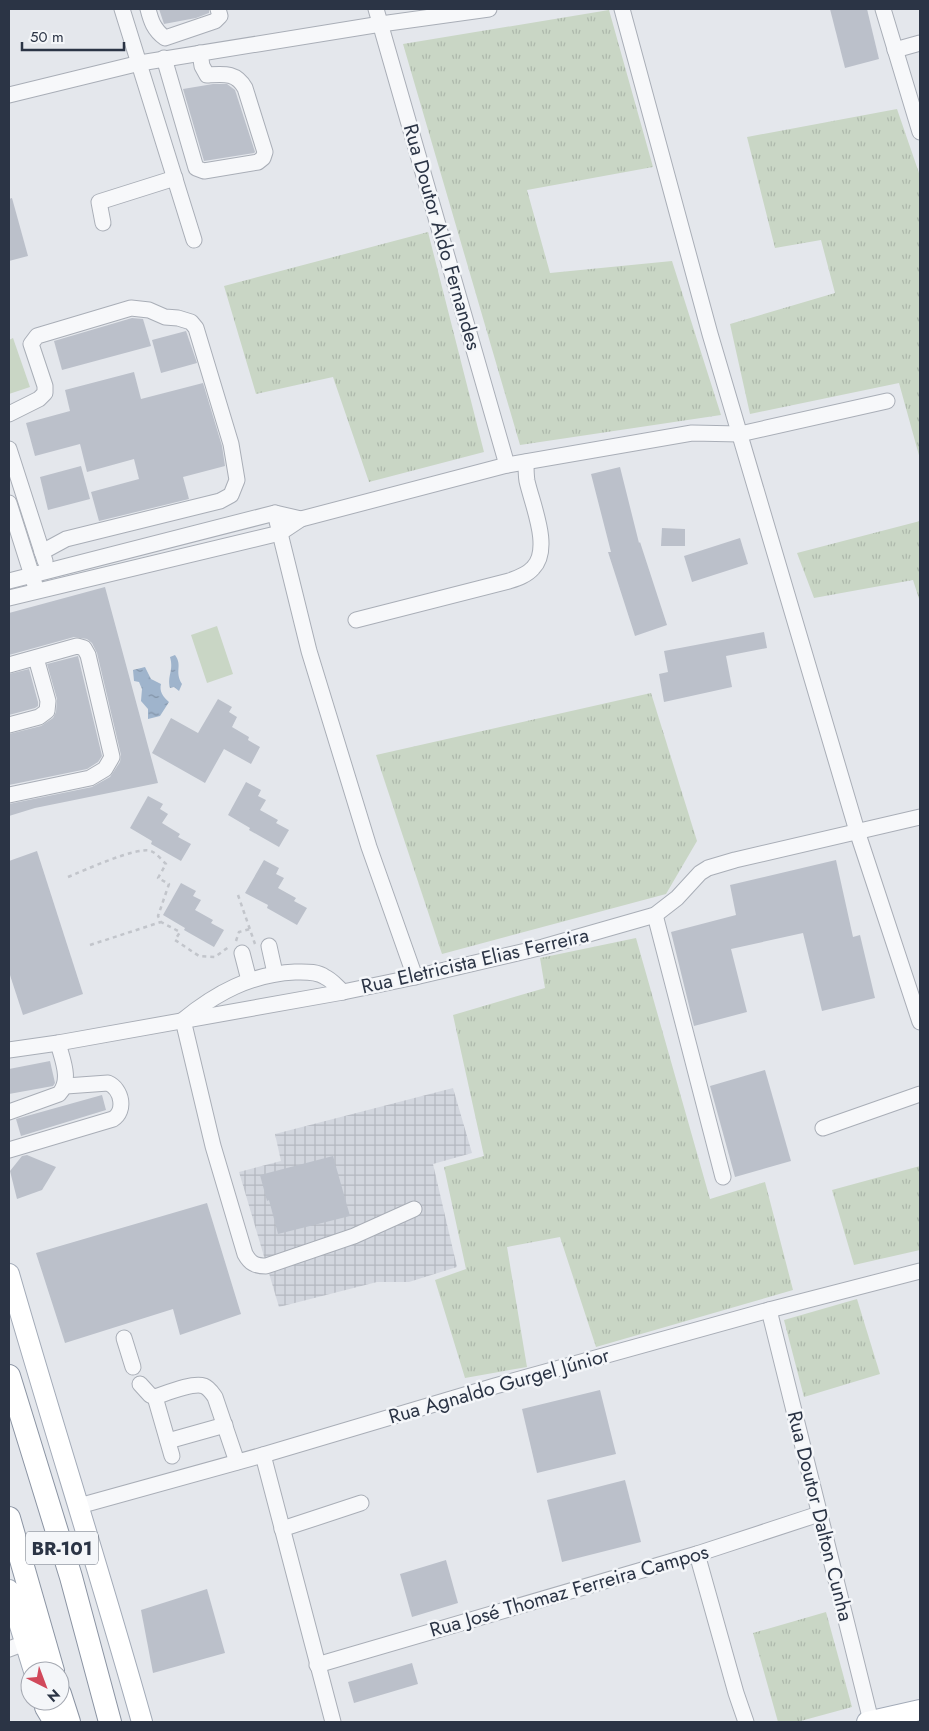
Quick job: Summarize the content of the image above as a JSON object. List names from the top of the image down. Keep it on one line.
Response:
{"streets":{"highway":["BR-101"],"street":["Rua Doutor Aldo Fernandes","Rua Eletricista Elias Ferreira","Rua Agnaldo Gurgel Júnior","Rua Doutor Dalton Cunha","Rua José Thomaz Ferreira Campos"]},"crossings":[["Rua Agnaldo Gurgel Júnior","Rua Doutor Dalton Cunha"],["Rua Doutor Dalton Cunha","Rua José Thomaz Ferreira Campos"]],"scale_bar":"50 m","north":"bottom right"}
